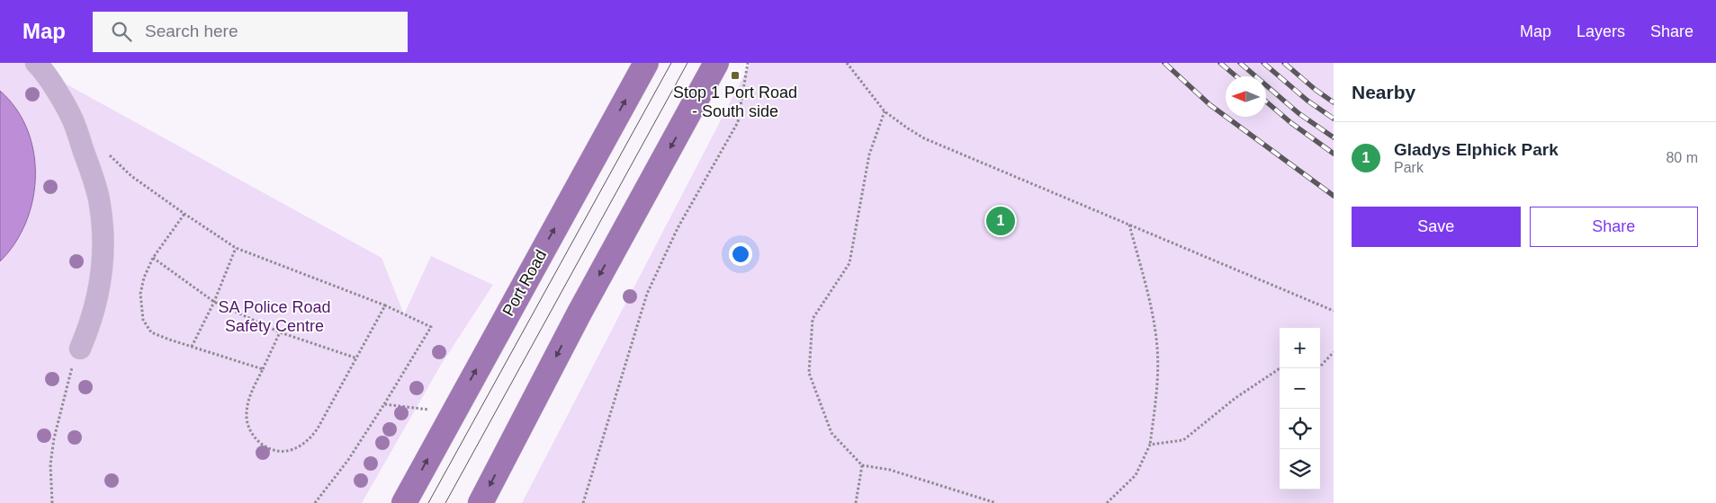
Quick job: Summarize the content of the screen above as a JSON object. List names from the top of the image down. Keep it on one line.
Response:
{"streets":{"main road":["Port Road"]},"parks":["SA Police Road Safety Centre"],"places":{"transit":["Stop 1 Port Road - South side"]},"north":"left","page":{"header":"Map","search":"Search here","nav":["Map","Layers","Share"],"heading":"Nearby","list":[{"mark":"1","name":"Gladys Elphick Park","note":"Park","value":"80 m"}],"buttons":["Save","Share"],"pins":"1","map_buttons":["+","−"]}}
